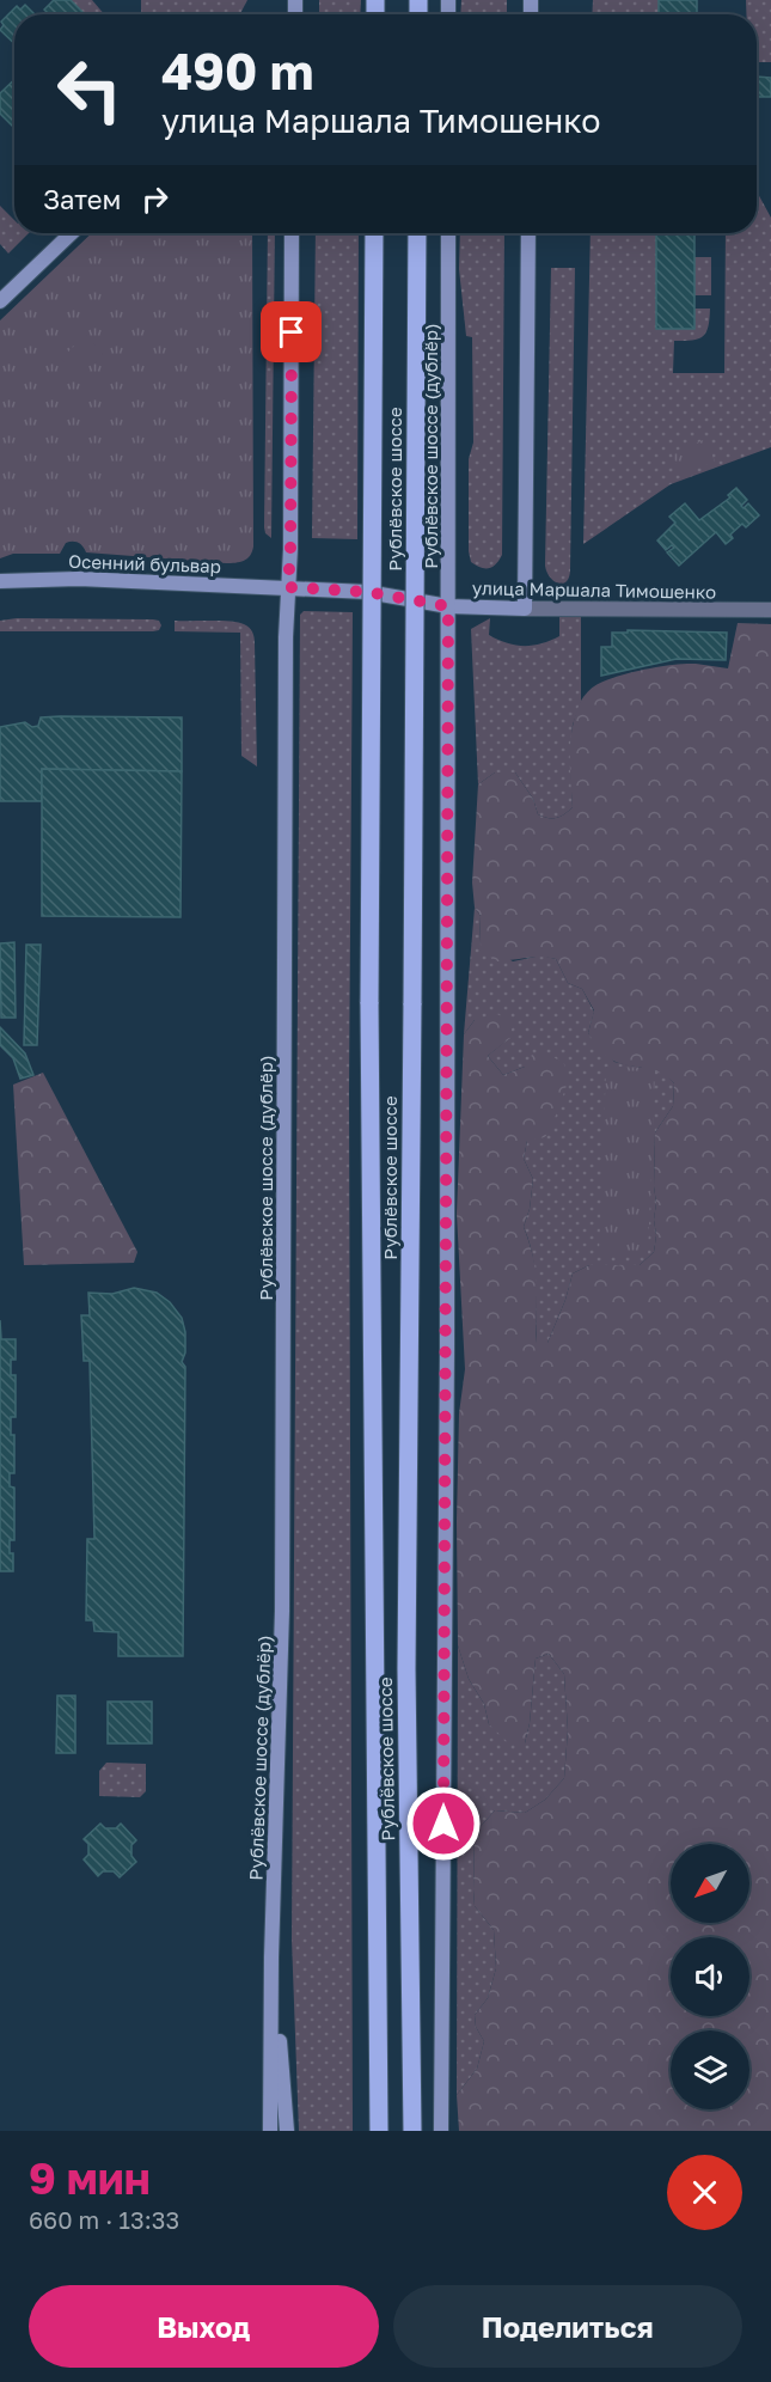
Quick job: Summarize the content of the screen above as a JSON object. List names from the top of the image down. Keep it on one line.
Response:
{"streets":{"main road":["Рублёвское шоссе (дублёр)","Рублёвское шоссе","Осенний бульвар","улица Маршала Тимошенко"]},"crossings":[["Рублёвское шоссе (дублёр)","Осенний бульвар"],["Рублёвское шоссе (дублёр)","улица Маршала Тимошенко"],["Осенний бульвар","улица Маршала Тимошенко"]],"north":"bottom left","page":{"turn":["490 m","улица Маршала Тимошенко"],"then":"Затем","heading":["9 мин","660 m · 13:33"],"buttons":["Выход","Поделиться"]}}
